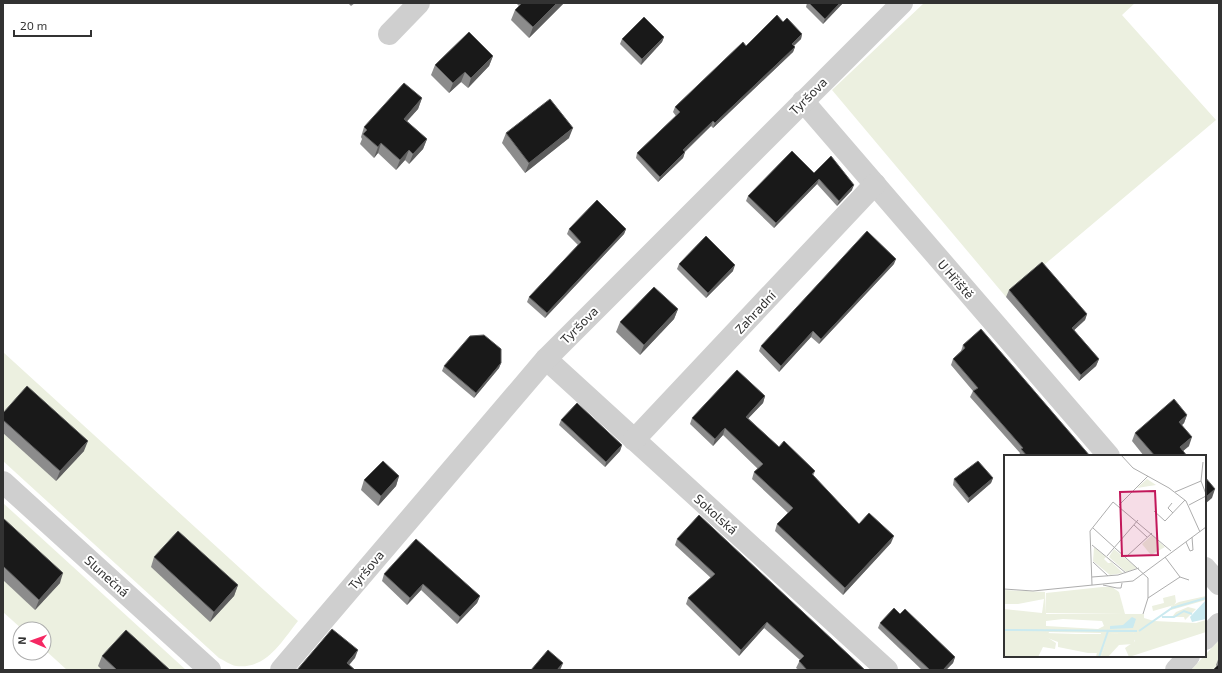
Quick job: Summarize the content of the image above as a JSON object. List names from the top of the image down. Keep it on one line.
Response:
{"streets":{"street":["Tyršova","U Hřiště","Zahradní","Sokolská","Slunečná"]},"crossings":[["Tyršova","U Hřiště"],["Tyršova","Sokolská"],["U Hřiště","Zahradní"],["Zahradní","Sokolská"]],"scale_bar":"20 m","north":"left"}
